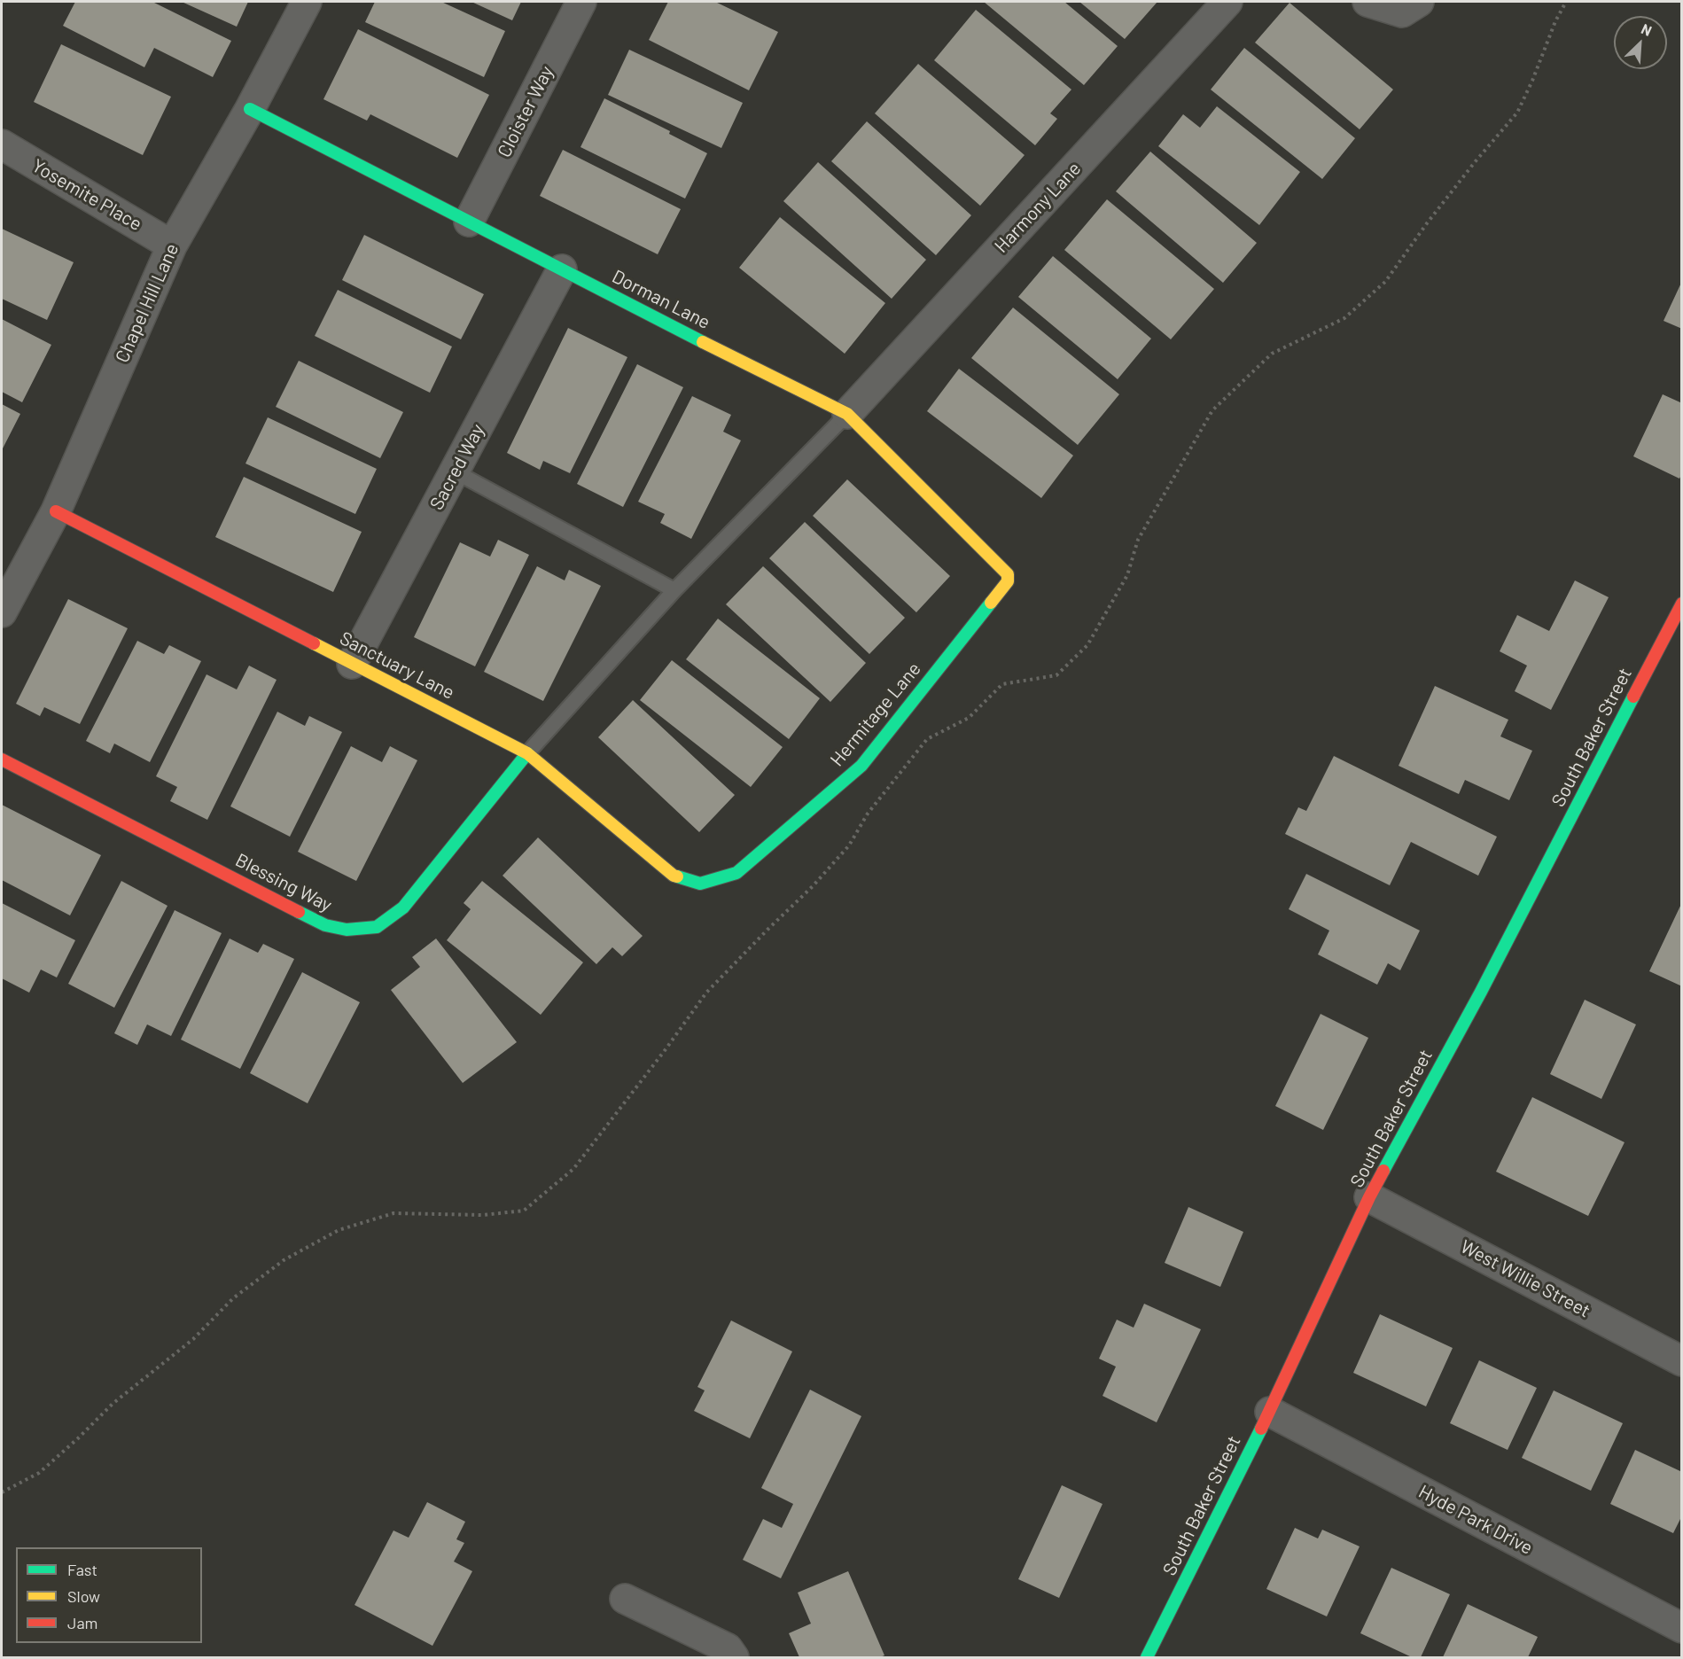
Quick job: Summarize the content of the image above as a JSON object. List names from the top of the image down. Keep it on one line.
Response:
{"streets":{"street":["Cloister Way","Yosemite Place","Harmony Lane","Dorman Lane","Chapel Hill Lane","Sacred Way","Sanctuary Lane","Hermitage Lane","South Baker Street","Blessing Way","West Willie Street","Hyde Park Drive"]},"crossings":[["Cloister Way","Dorman Lane"],["Yosemite Place","Chapel Hill Lane"],["Harmony Lane","Dorman Lane"],["Dorman Lane","Chapel Hill Lane"],["Dorman Lane","Sacred Way"],["Dorman Lane","Hermitage Lane"],["Chapel Hill Lane","Sanctuary Lane"],["Sacred Way","Sanctuary Lane"],["Sanctuary Lane","Hermitage Lane"],["Sanctuary Lane","Blessing Way"],["South Baker Street","West Willie Street"],["South Baker Street","Hyde Park Drive"]],"legend":["Fast","Slow","Jam"],"north":"top right"}
